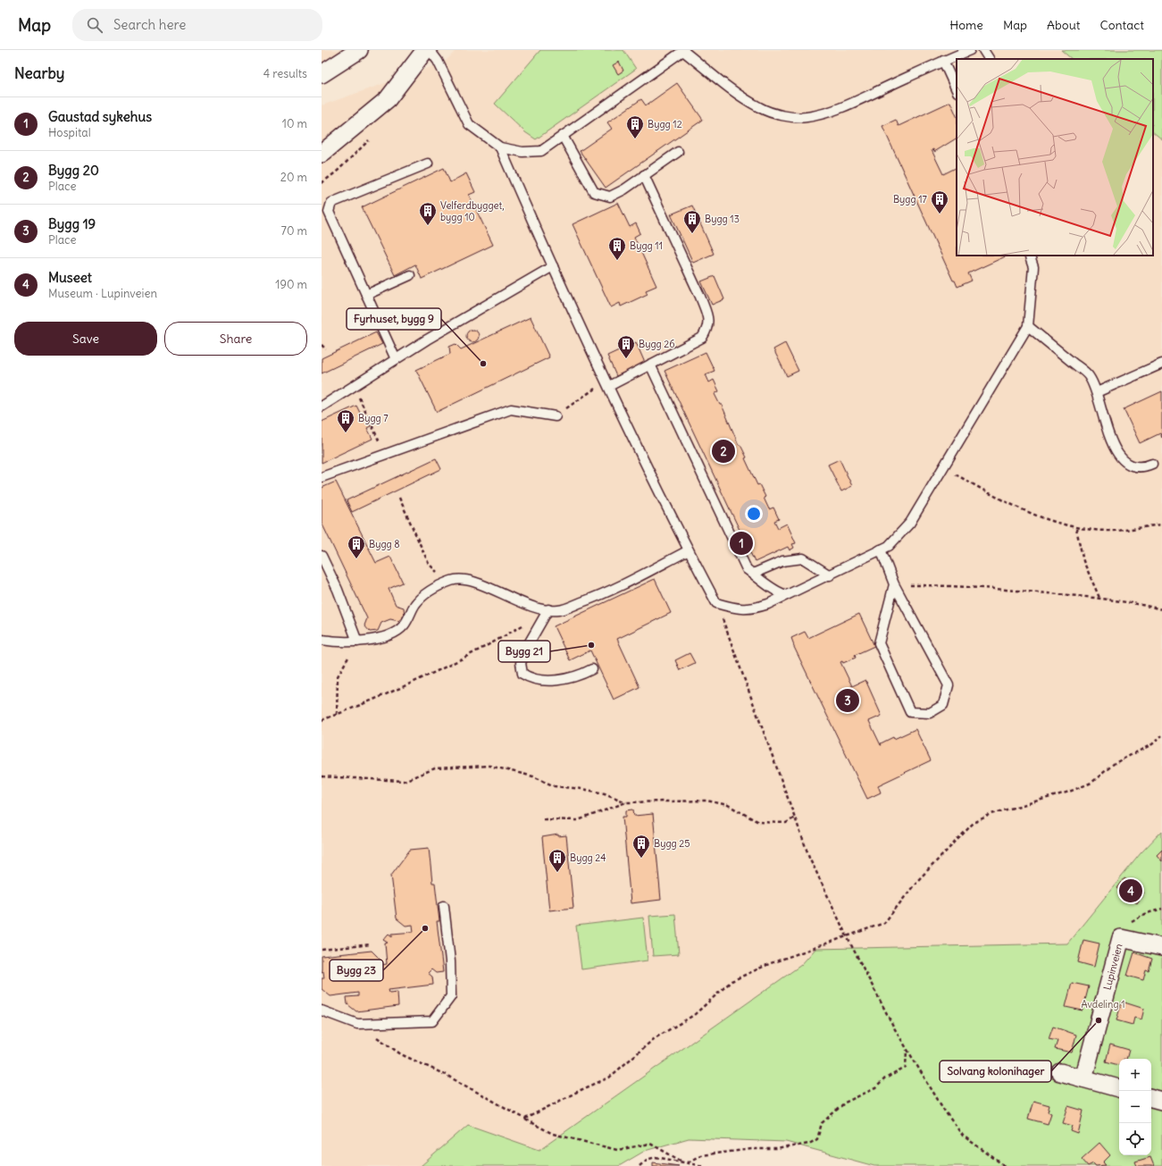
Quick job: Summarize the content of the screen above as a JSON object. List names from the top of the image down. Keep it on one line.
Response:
{"streets":{"street":["Lupinveien"]},"parks":["Avdeling 1"],"places":{"building":["Bygg 12","Bygg 17","Velferdbygget, bygg 10","Bygg 13","Bygg 11","Bygg 26","Bygg 7","Bygg 8","Bygg 25","Bygg 24"],"other":["Fyrhuset, bygg 9","Bygg 21","Bygg 23","Solvang kolonihager"]},"page":{"header":"Map","search":"Search here","nav":["Home","Map","About","Contact"],"heading":["Nearby","4 results"],"list":[{"mark":"1","name":"Gaustad sykehus","note":"Hospital","value":"10 m"},{"mark":"2","name":"Bygg 20","note":"Place","value":"20 m"},{"mark":"3","name":"Bygg 19","note":"Place","value":"70 m"},{"mark":"4","name":"Museet","note":"Museum · Lupinveien","value":"190 m"}],"buttons":["Save","Share"],"pins":["2","1","3","4"],"map_buttons":["+","−"]}}
